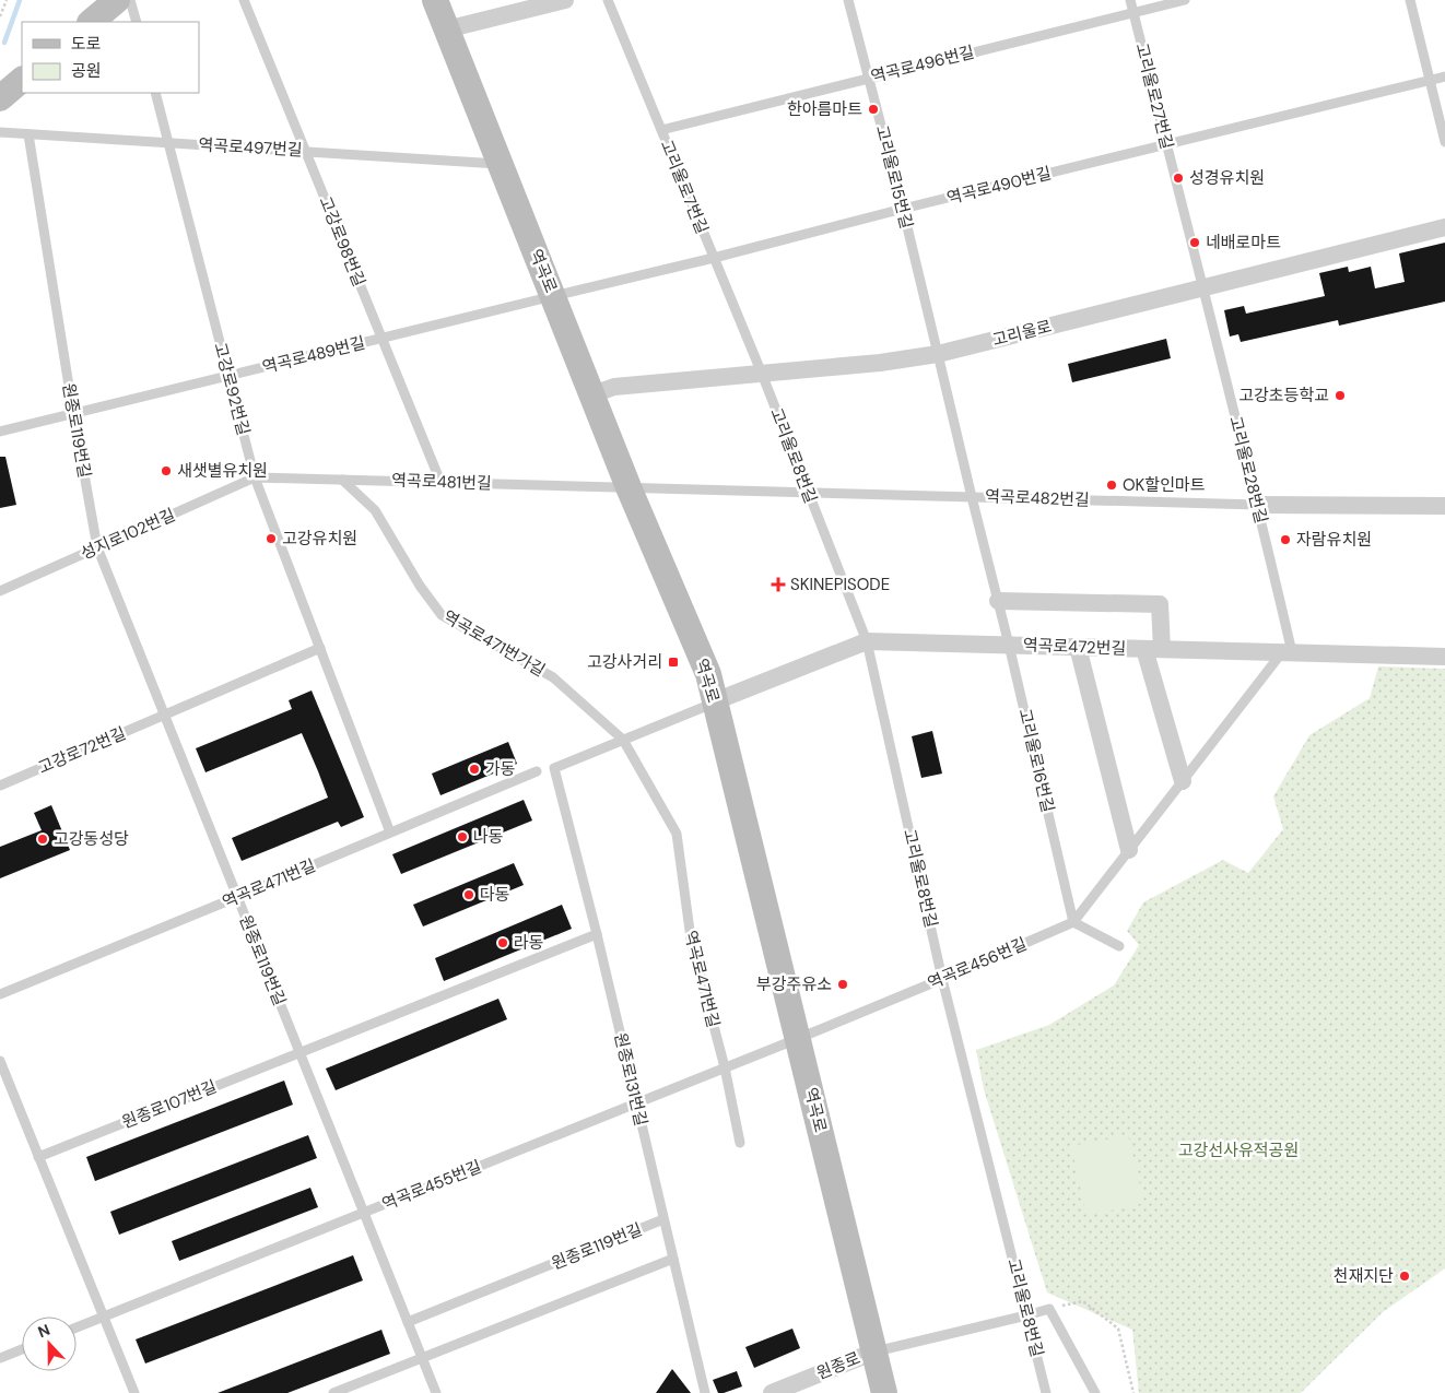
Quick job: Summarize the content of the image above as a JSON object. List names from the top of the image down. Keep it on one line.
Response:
{"streets":{"street":["역곡로","고리울로","역곡로482번길","역곡로472번길","원종로"],"lane":["역곡로496번길","고리울로27번길","역곡로497번길","고리울로15번길","역곡로490번길","고리울로7번길","고강로98번길","역곡로489번길","고강로92번길","원종로119번길","고리울로8번길","고리울로28번길","역곡로481번길","성지로102번길","역곡로471번가길","고강로72번길","고리울로16번길","역곡로471번길","역곡로456번길","원종로131번길","원종로107번길","역곡로455번길"]},"crossings":[["역곡로496번길","고리울로27번길"],["역곡로496번길","고리울로15번길"],["역곡로496번길","고리울로7번길"],["고리울로27번길","역곡로490번길"],["고리울로27번길","고리울로"],["고리울로27번길","고리울로28번길"],["역곡로497번길","고강로98번길"],["역곡로497번길","역곡로"],["역곡로497번길","고강로92번길"],["역곡로497번길","원종로119번길"],["고리울로15번길","역곡로490번길"],["고리울로15번길","고리울로"],["고리울로15번길","고리울로16번길"],["역곡로490번길","고리울로7번길"],["역곡로490번길","역곡로"],["역곡로490번길","역곡로489번길"],["고리울로7번길","고리울로"],["고리울로7번길","고리울로8번길"],["고강로98번길","역곡로489번길"],["고강로98번길","역곡로481번길"],["역곡로","고리울로"],["역곡로","역곡로489번길"],["역곡로","역곡로481번길"],["역곡로","역곡로482번길"],["역곡로","역곡로472번길"],["역곡로","역곡로456번길"],["역곡로","역곡로455번길"],["역곡로","원종로"],["고리울로","고리울로8번길"],["고리울로","고리울로28번길"],["고리울로","고리울로16번길"],["역곡로489번길","고강로92번길"],["역곡로489번길","원종로119번길"],["고강로92번길","역곡로481번길"],["고강로92번길","성지로102번길"],["고강로92번길","역곡로471번길"],["원종로119번길","성지로102번길"],["원종로119번길","고강로72번길"],["원종로119번길","역곡로471번길"],["원종로119번길","원종로131번길"],["원종로119번길","원종로107번길"],["원종로119번길","역곡로455번길"],["고리울로8번길","역곡로482번길"],["고리울로8번길","역곡로472번길"],["고리울로8번길","역곡로456번길"],["고리울로28번길","역곡로482번길"],["고리울로28번길","역곡로472번길"],["고리울로28번길","역곡로456번길"],["역곡로481번길","역곡로482번길"],["역곡로481번길","성지로102번길"],["역곡로481번길","역곡로471번가길"],["역곡로482번길","고리울로16번길"],["역곡로471번가길","역곡로471번길"],["역곡로471번가길","원종로131번길"],["역곡로472번길","고리울로16번길"],["역곡로472번길","역곡로456번길"],["고리울로16번길","역곡로456번길"],["역곡로471번길","원종로131번길"],["역곡로471번길","역곡로455번길"],["역곡로456번길","역곡로455번길"],["원종로131번길","역곡로455번길"]],"parks":["고강선사유적공원"],"places":{"other":["한아름마트","성경유치원","네배로마트","고강초등학교","새샛별유치원","OK할인마트","고강유치원","자람유치원","가동","나동","고강동성당","다동","라동","부강주유소","천재지단"],"health":["SKINEPISODE"],"transit":["고강사거리"]},"legend":["도로","공원"],"north":"top"}
